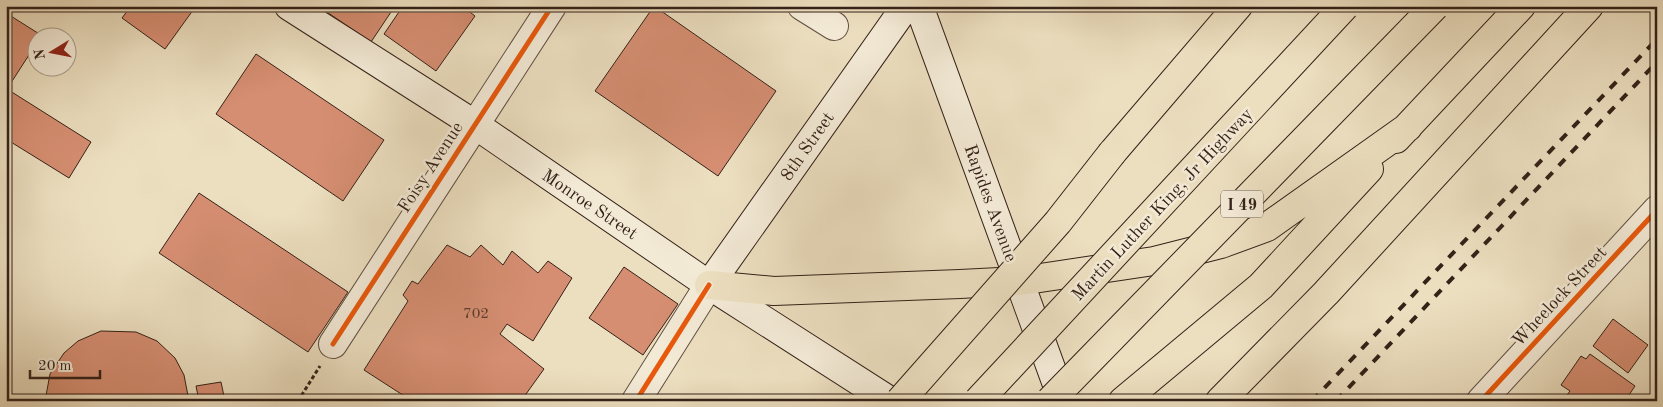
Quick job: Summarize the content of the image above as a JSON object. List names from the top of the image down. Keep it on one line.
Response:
{"streets":{"highway":["Martin Luther King, Jr Highway","I 49"],"main road":["8th Street","Foisy Avenue","Rapides Avenue","Monroe Street","Wheelock Street"]},"crossings":[["8th Street","Monroe Street"],["Foisy Avenue","Monroe Street"]],"house_numbers":["702"],"scale_bar":"20 m","north":"left"}
